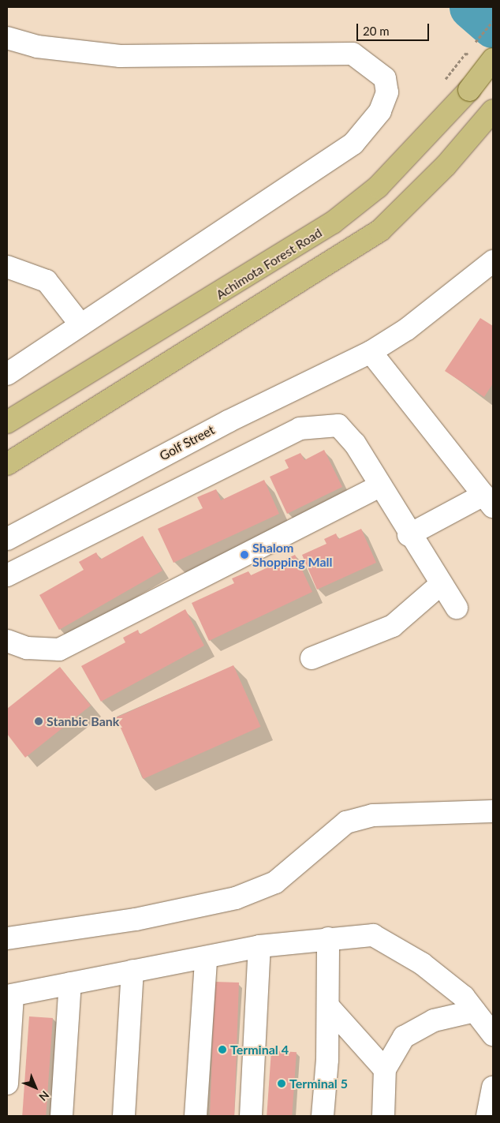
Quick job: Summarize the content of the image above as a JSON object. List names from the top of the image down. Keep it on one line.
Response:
{"streets":{"main road":["Achimota Forest Road"],"street":["Golf Street"]},"places":["Shalom Shopping Mall","Stanbic Bank","Terminal 4","Terminal 5"],"scale_bar":"20 m","north":"bottom right"}
